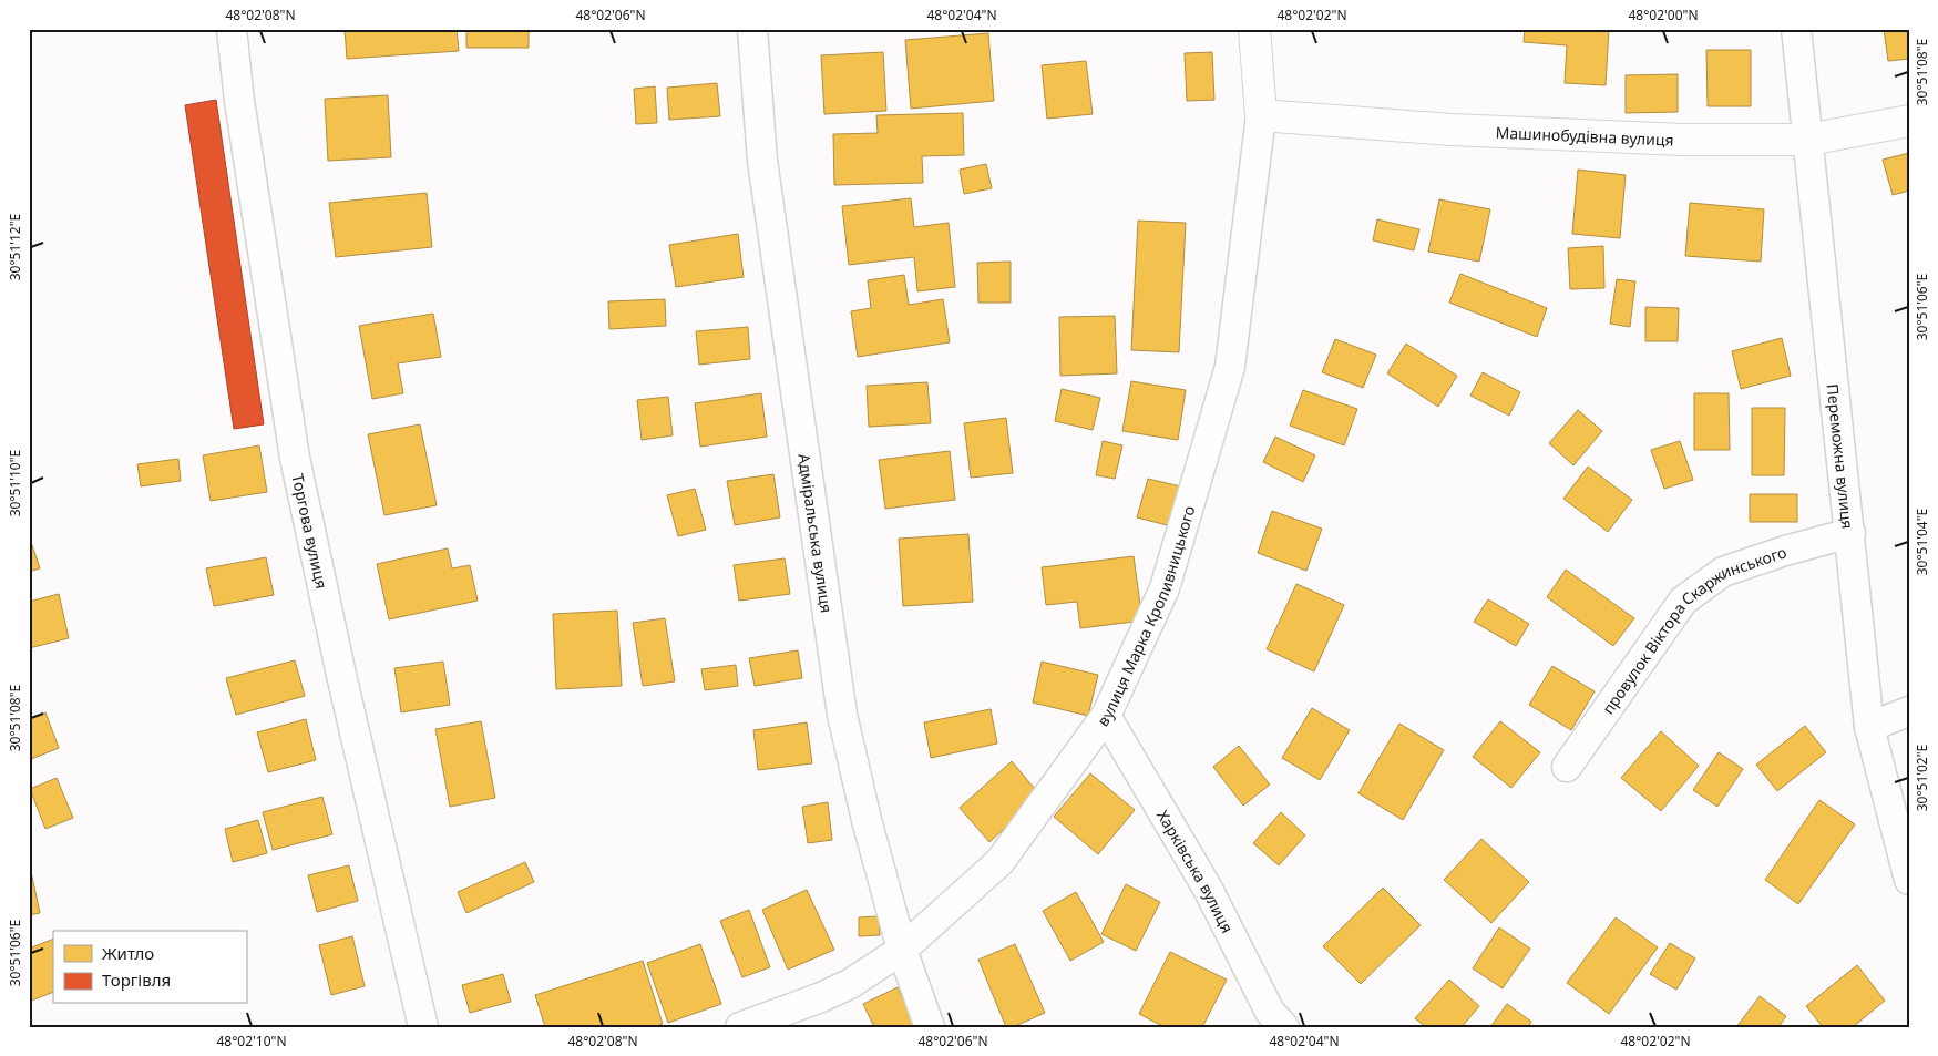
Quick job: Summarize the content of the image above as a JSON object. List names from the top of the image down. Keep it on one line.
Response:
{"streets":{"street":["Машинобудівна вулиця","Переможна вулиця","Торгова вулиця","Адміральська вулиця","вулиця Марка Кропивницького","провулок Віктора Скаржинського","Харківська вулиця"]},"crossings":[["Машинобудівна вулиця","Переможна вулиця"],["Машинобудівна вулиця","вулиця Марка Кропивницького"],["Переможна вулиця","провулок Віктора Скаржинського"],["Адміральська вулиця","вулиця Марка Кропивницького"],["вулиця Марка Кропивницького","Харківська вулиця"]],"legend":["Житло","Торгівля"],"coordinates":["48°02'08\"N","48°02'06\"N","48°02'04\"N","48°02'02\"N","48°02'00\"N","30°51'08\"E","30°51'12\"E","30°51'06\"E","30°51'10\"E","30°51'04\"E","30°51'02\"E","48°02'10\"N"]}
